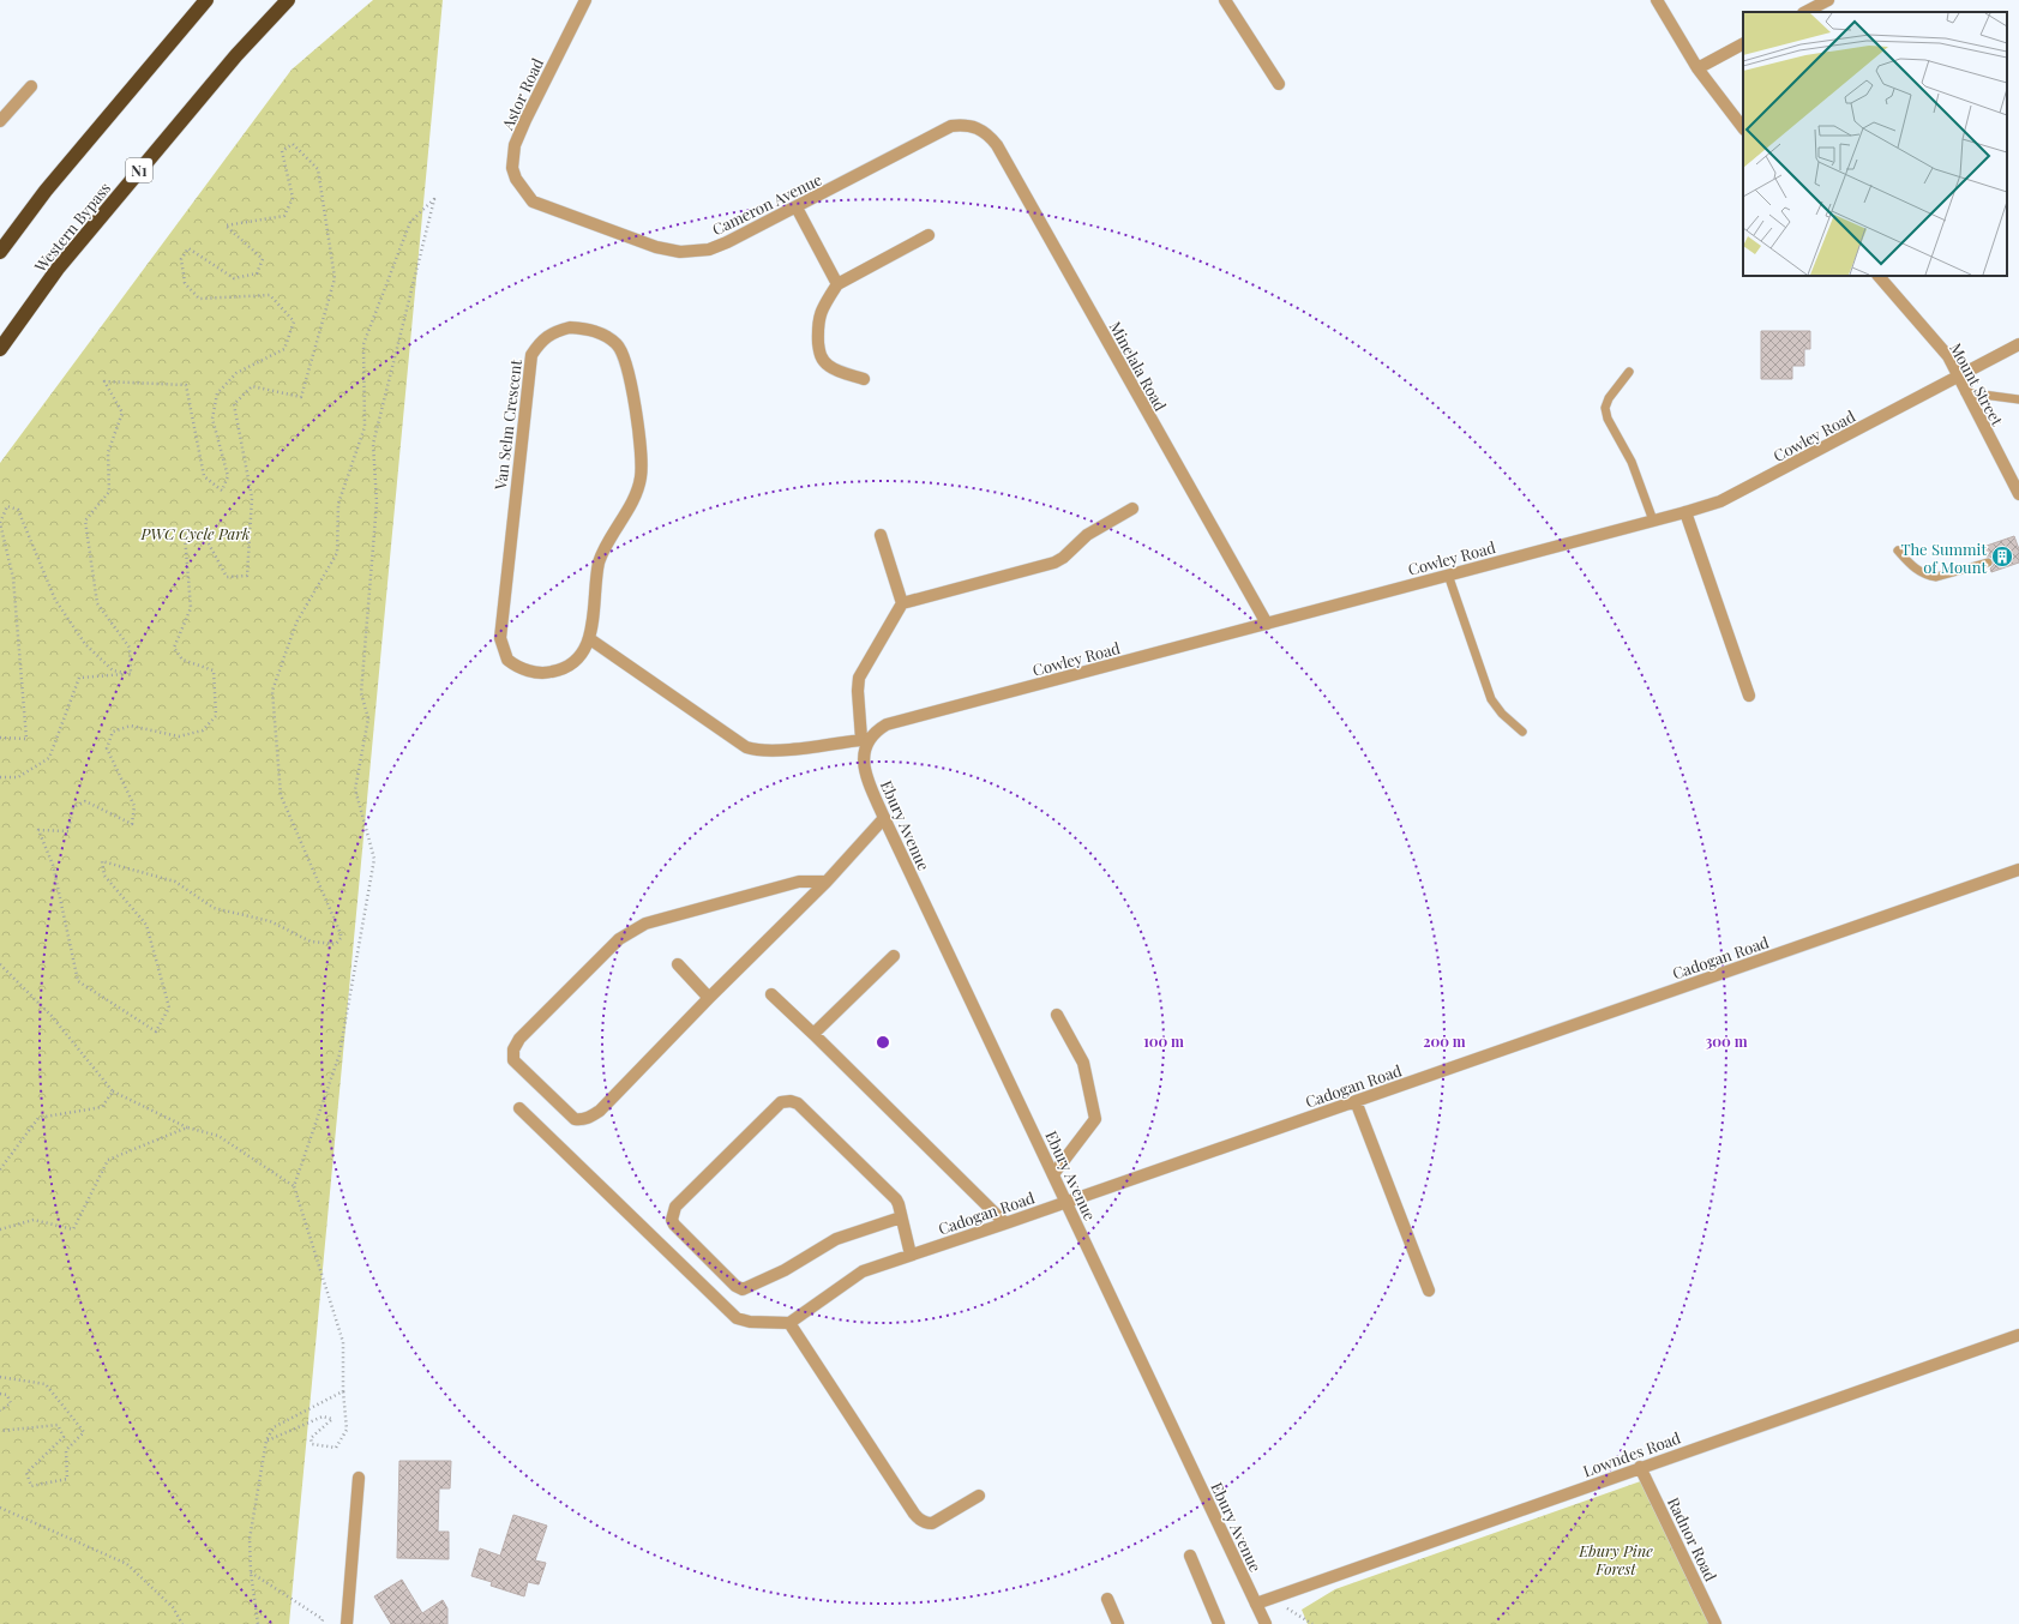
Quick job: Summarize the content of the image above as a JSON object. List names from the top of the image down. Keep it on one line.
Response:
{"streets":{"highway":["N1","Western Bypass"],"street":["Astor Road","Cameron Avenue","Minelala Road","Mount Street","Van Selm Crescent","Cowley Road","Ebury Avenue","Cadogan Road","Lowndes Road","Radnor Road"]},"crossings":[["Astor Road","Cameron Avenue"],["Cameron Avenue","Minelala Road"],["Minelala Road","Cowley Road"],["Mount Street","Cowley Road"],["Cowley Road","Ebury Avenue"],["Ebury Avenue","Cadogan Road"],["Ebury Avenue","Lowndes Road"],["Lowndes Road","Radnor Road"]],"parks":["PWC Cycle Park","Ebury Pine Forest"],"places":{"building":["The Summit of Mount"]},"rings":["100 m","200 m","300 m"]}
